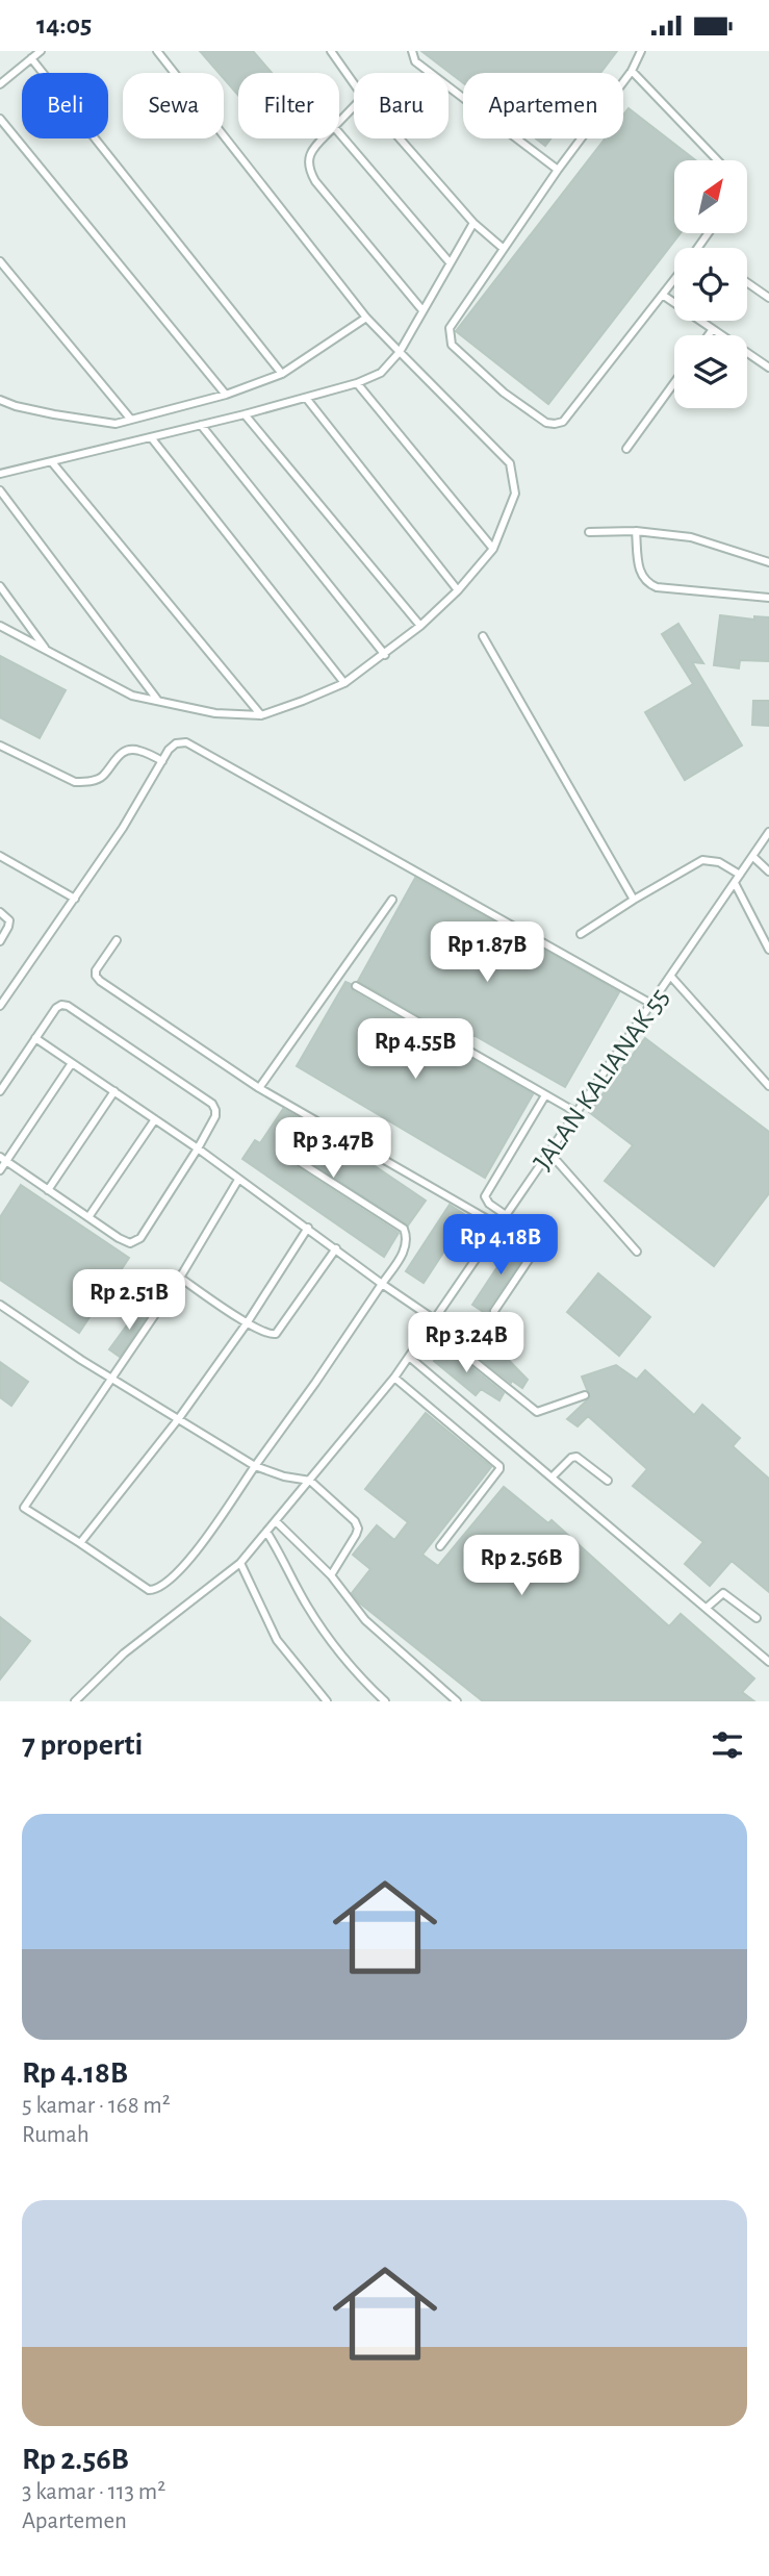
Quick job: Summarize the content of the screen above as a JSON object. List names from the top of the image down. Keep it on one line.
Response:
{"streets":{"lane":["JALAN KALIANAK 55"]},"north":"top right","page":{"status":"14:05","chip":["Beli","Sewa","Filter","Baru","Apartemen"],"price":["Rp 1.87B","Rp 4.55B","Rp 3.47B","Rp 4.18B","Rp 2.51B","Rp 3.24B","Rp 2.56B"],"heading":"7 properti","list":[{"name":"Rp 4.18B","note":"5 kamar · 168 m² · Rumah"},{"name":"Rp 2.56B","note":"3 kamar · 113 m² · Apartemen"}]}}
